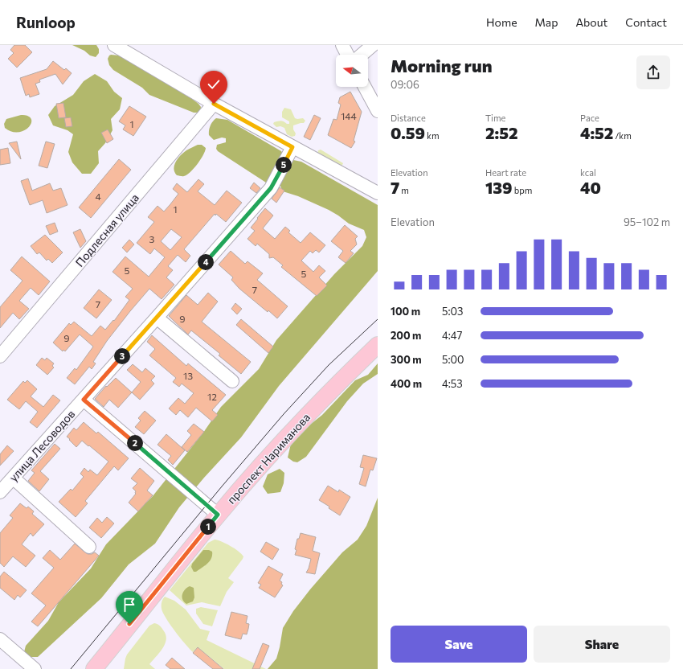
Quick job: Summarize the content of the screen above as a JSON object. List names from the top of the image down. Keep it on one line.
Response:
{"streets":{"main road":["проспект Нариманова"],"street":["Подлесная улица","улица Лесоводов"]},"house_numbers":["144","1","4","1","3","5","5","7","7","9","9","13","12"],"north":"left","page":{"header":"Runloop","nav":["Home","Map","About","Contact"],"heading":["Morning run","09:06"],"stats":[["Distance","0.59 km"],["Time","2:52"],["Pace","4:52 /km"],["Elevation","7 m"],["Heart rate","139 bpm"],["kcal","40"]],"pins":["5","4","3","2","1"],"chart":["Elevation","95–102 m"],"list":[{"name":"100 m","note":"5:03"},{"name":"200 m","note":"4:47"},{"name":"300 m","note":"5:00"},{"name":"400 m","note":"4:53"}],"buttons":["Save","Share"]}}
